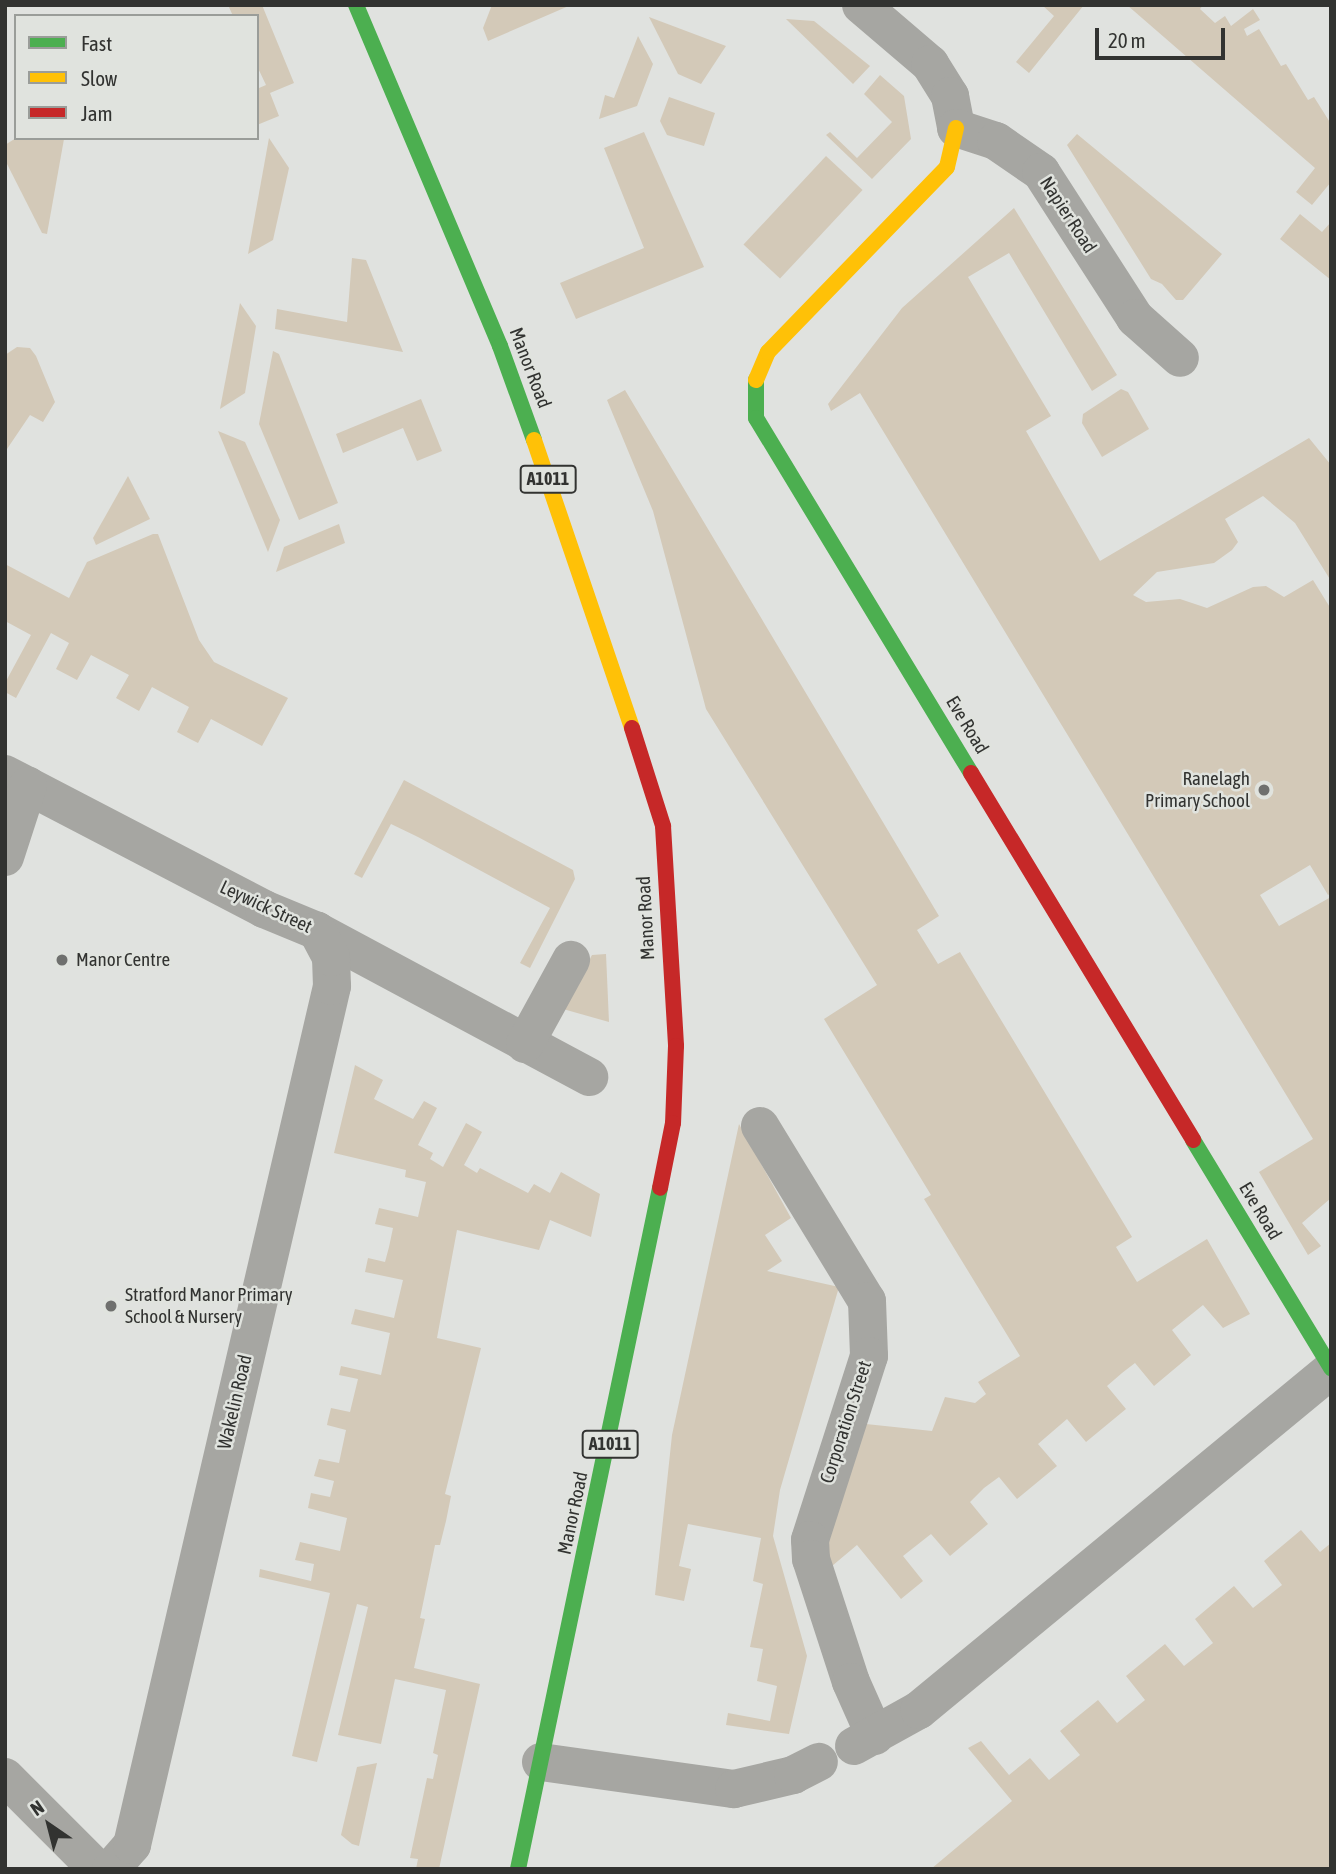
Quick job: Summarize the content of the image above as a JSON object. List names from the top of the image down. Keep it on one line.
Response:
{"streets":{"main road":["Manor Road","A1011","Eve Road"],"street":["Napier Road","Leywick Street","Wakelin Road","Corporation Street"]},"crossings":[["Napier Road","Eve Road"],["Leywick Street","Wakelin Road"]],"places":["Ranelagh Primary School","Manor Centre","Stratford Manor Primary School & Nursery"],"legend":["Fast","Slow","Jam"],"scale_bar":"20 m","north":"top left"}
